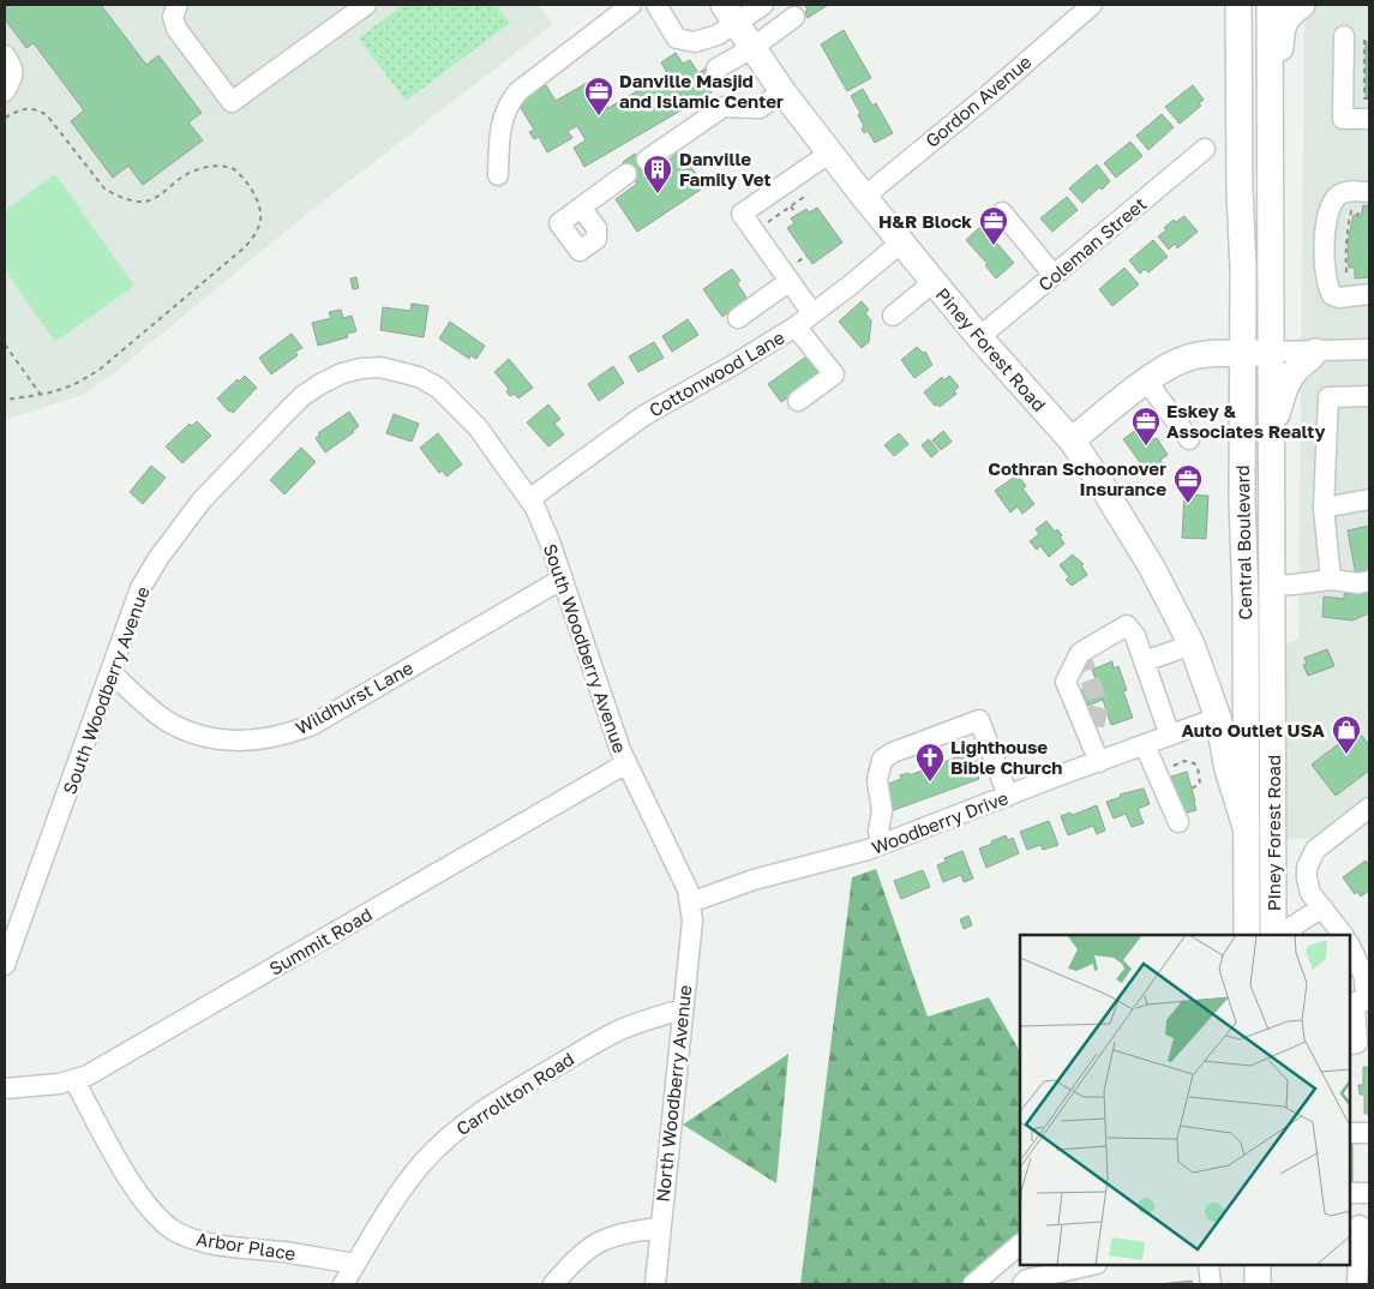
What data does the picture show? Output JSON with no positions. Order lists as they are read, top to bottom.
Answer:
{
  "streets": {
    "main road": ["Piney Forest Road", "Central Boulevard"],
    "street": [
      "Gordon Avenue",
      "Coleman Street",
      "Cottonwood Lane",
      "South Woodberry Avenue",
      "Wildhurst Lane",
      "Woodberry Drive",
      "Summit Road",
      "Carrollton Road",
      "North Woodberry Avenue",
      "Arbor Place"
    ]
  },
  "crossings": [
    ["Gordon Avenue", "Piney Forest Road"],
    ["Coleman Street", "Piney Forest Road"],
    ["Piney Forest Road", "Cottonwood Lane"],
    ["Piney Forest Road", "Central Boulevard"],
    ["Piney Forest Road", "Woodberry Drive"],
    ["Cottonwood Lane", "South Woodberry Avenue"],
    ["South Woodberry Avenue", "Wildhurst Lane"],
    ["South Woodberry Avenue", "Woodberry Drive"],
    ["South Woodberry Avenue", "Summit Road"],
    ["South Woodberry Avenue", "North Woodberry Avenue"],
    ["Woodberry Drive", "North Woodberry Avenue"],
    ["Summit Road", "Arbor Place"],
    ["Carrollton Road", "North Woodberry Avenue"],
    ["Carrollton Road", "Arbor Place"]
  ],
  "places": {
    "office": [
      "Danville Masjid and Islamic Center",
      "H&R Block",
      "Eskey & Associates Realty",
      "Cothran Schoonover Insurance"
    ],
    "building": ["Danville Family Vet"],
    "shop": ["Auto Outlet USA"],
    "church": ["Lighthouse Bible Church"]
  }
}
